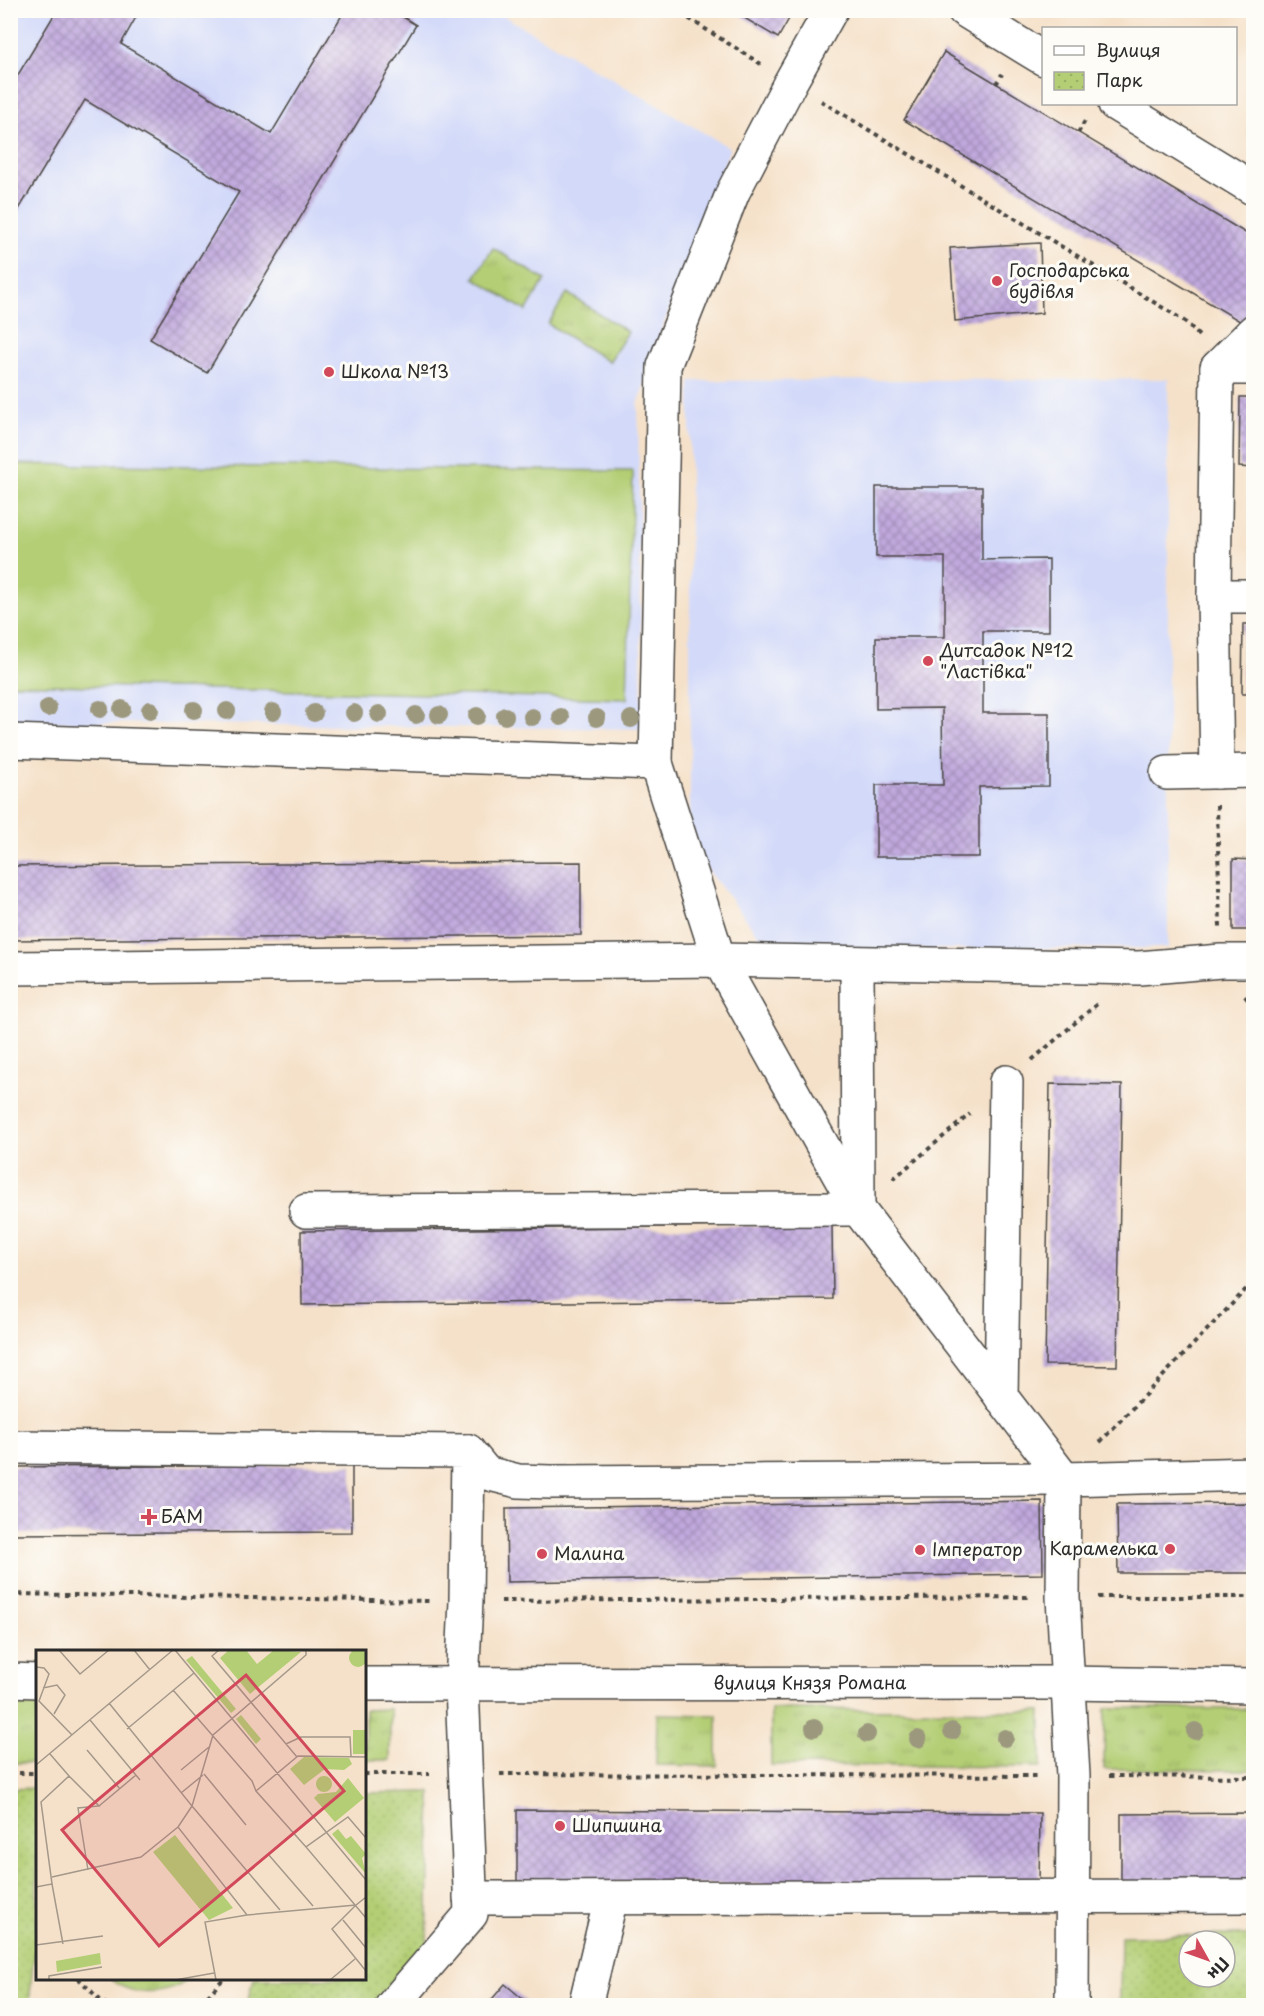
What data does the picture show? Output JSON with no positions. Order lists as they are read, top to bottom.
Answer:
{
  "streets": {
    "street": ["вулиця Князя Романа"]
  },
  "places": {
    "other": [
      "Господарська будівля",
      "Школа №13",
      "Дитсадок №12 \"Ластівка\"",
      "Карамелька",
      "Імператор",
      "Малина",
      "Шипшина"
    ],
    "health": ["БАМ"]
  },
  "legend": ["Вулиця", "Парк"],
  "north": "bottom right"
}
